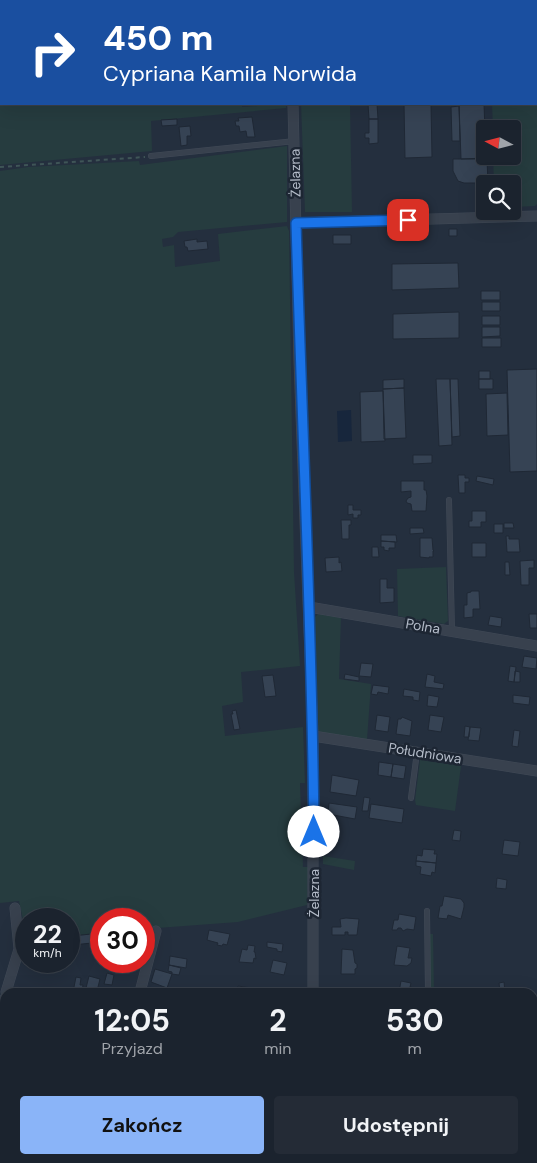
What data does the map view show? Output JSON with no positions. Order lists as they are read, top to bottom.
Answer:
{
  "streets": {
    "street": ["Żelazna", "Polna", "Południowa"]
  },
  "crossings": [
    ["Żelazna", "Polna"],
    ["Żelazna", "Południowa"]
  ],
  "north": "left",
  "page": {
    "turn": ["450 m", "Cypriana Kamila Norwida"],
    "speed": "22 km/h",
    "limit": "30",
    "eta": [
      "12:05",
      "Przyjazd",
      "2",
      "min",
      "530",
      "m"
    ],
    "buttons": ["Zakończ", "Udostępnij"]
  }
}
